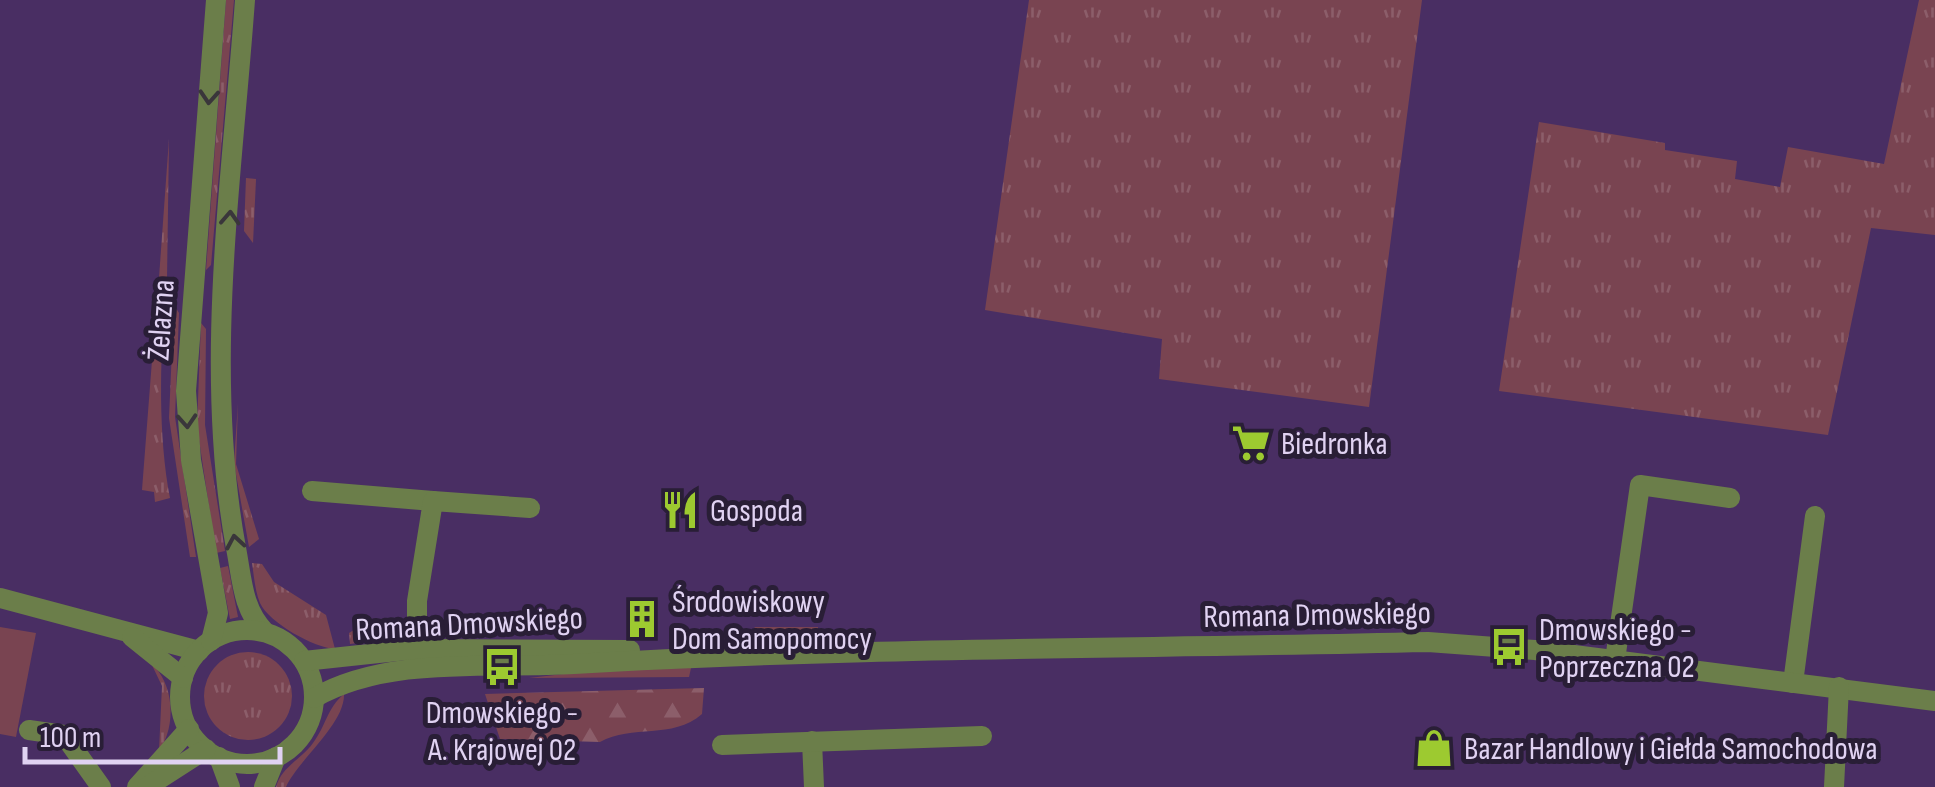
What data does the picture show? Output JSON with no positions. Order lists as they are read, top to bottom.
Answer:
{
  "streets": {
    "street": ["Żelazna", "Romana Dmowskiego"]
  },
  "crossings": [
    ["Żelazna", "Romana Dmowskiego"]
  ],
  "places": {
    "supermarket": ["Biedronka"],
    "restaurant": ["Gospoda"],
    "building": ["Środowiskowy Dom Samopomocy"],
    "bus stop": ["Dmowskiego - Poprzeczna 02", "Dmowskiego - A. Krajowej 02"],
    "shop": ["Bazar Handlowy i Giełda Samochodowa"]
  },
  "scale_bar": "100 m"
}
